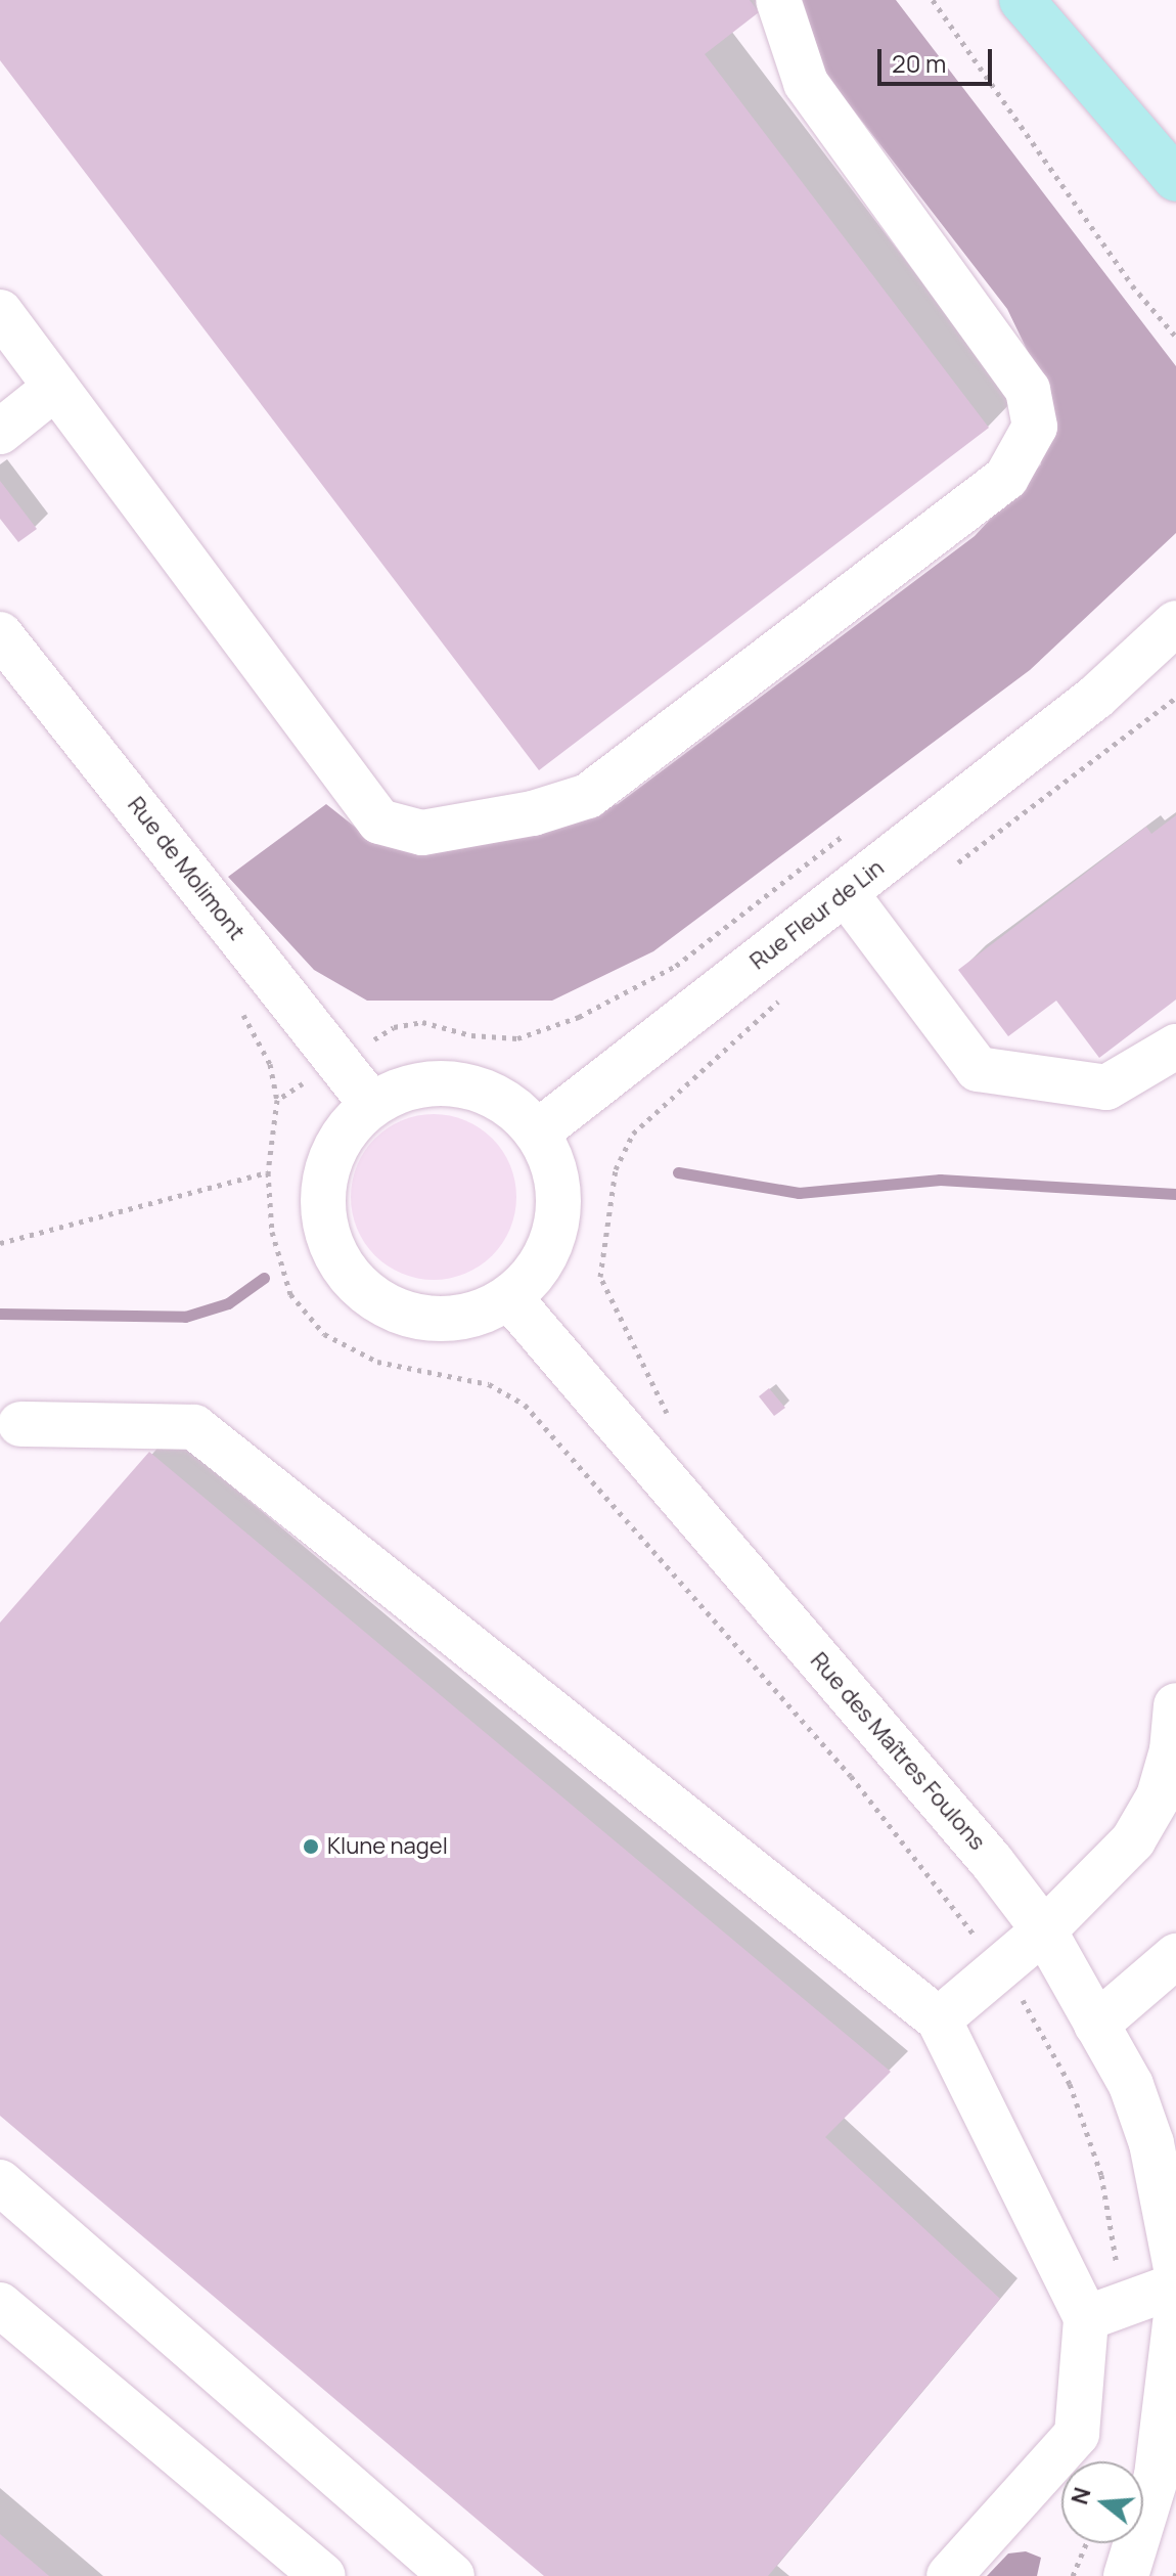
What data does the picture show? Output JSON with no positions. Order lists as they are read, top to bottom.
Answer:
{
  "streets": {
    "street": ["Rue de Molimont", "Rue Fleur de Lin", "Rue des Maîtres Foulons"]
  },
  "crossings": [
    ["Rue de Molimont", "Rue Fleur de Lin"],
    ["Rue de Molimont", "Rue des Maîtres Foulons"],
    ["Rue Fleur de Lin", "Rue des Maîtres Foulons"]
  ],
  "places": ["Klune nagel"],
  "scale_bar": "20 m",
  "north": "left"
}
